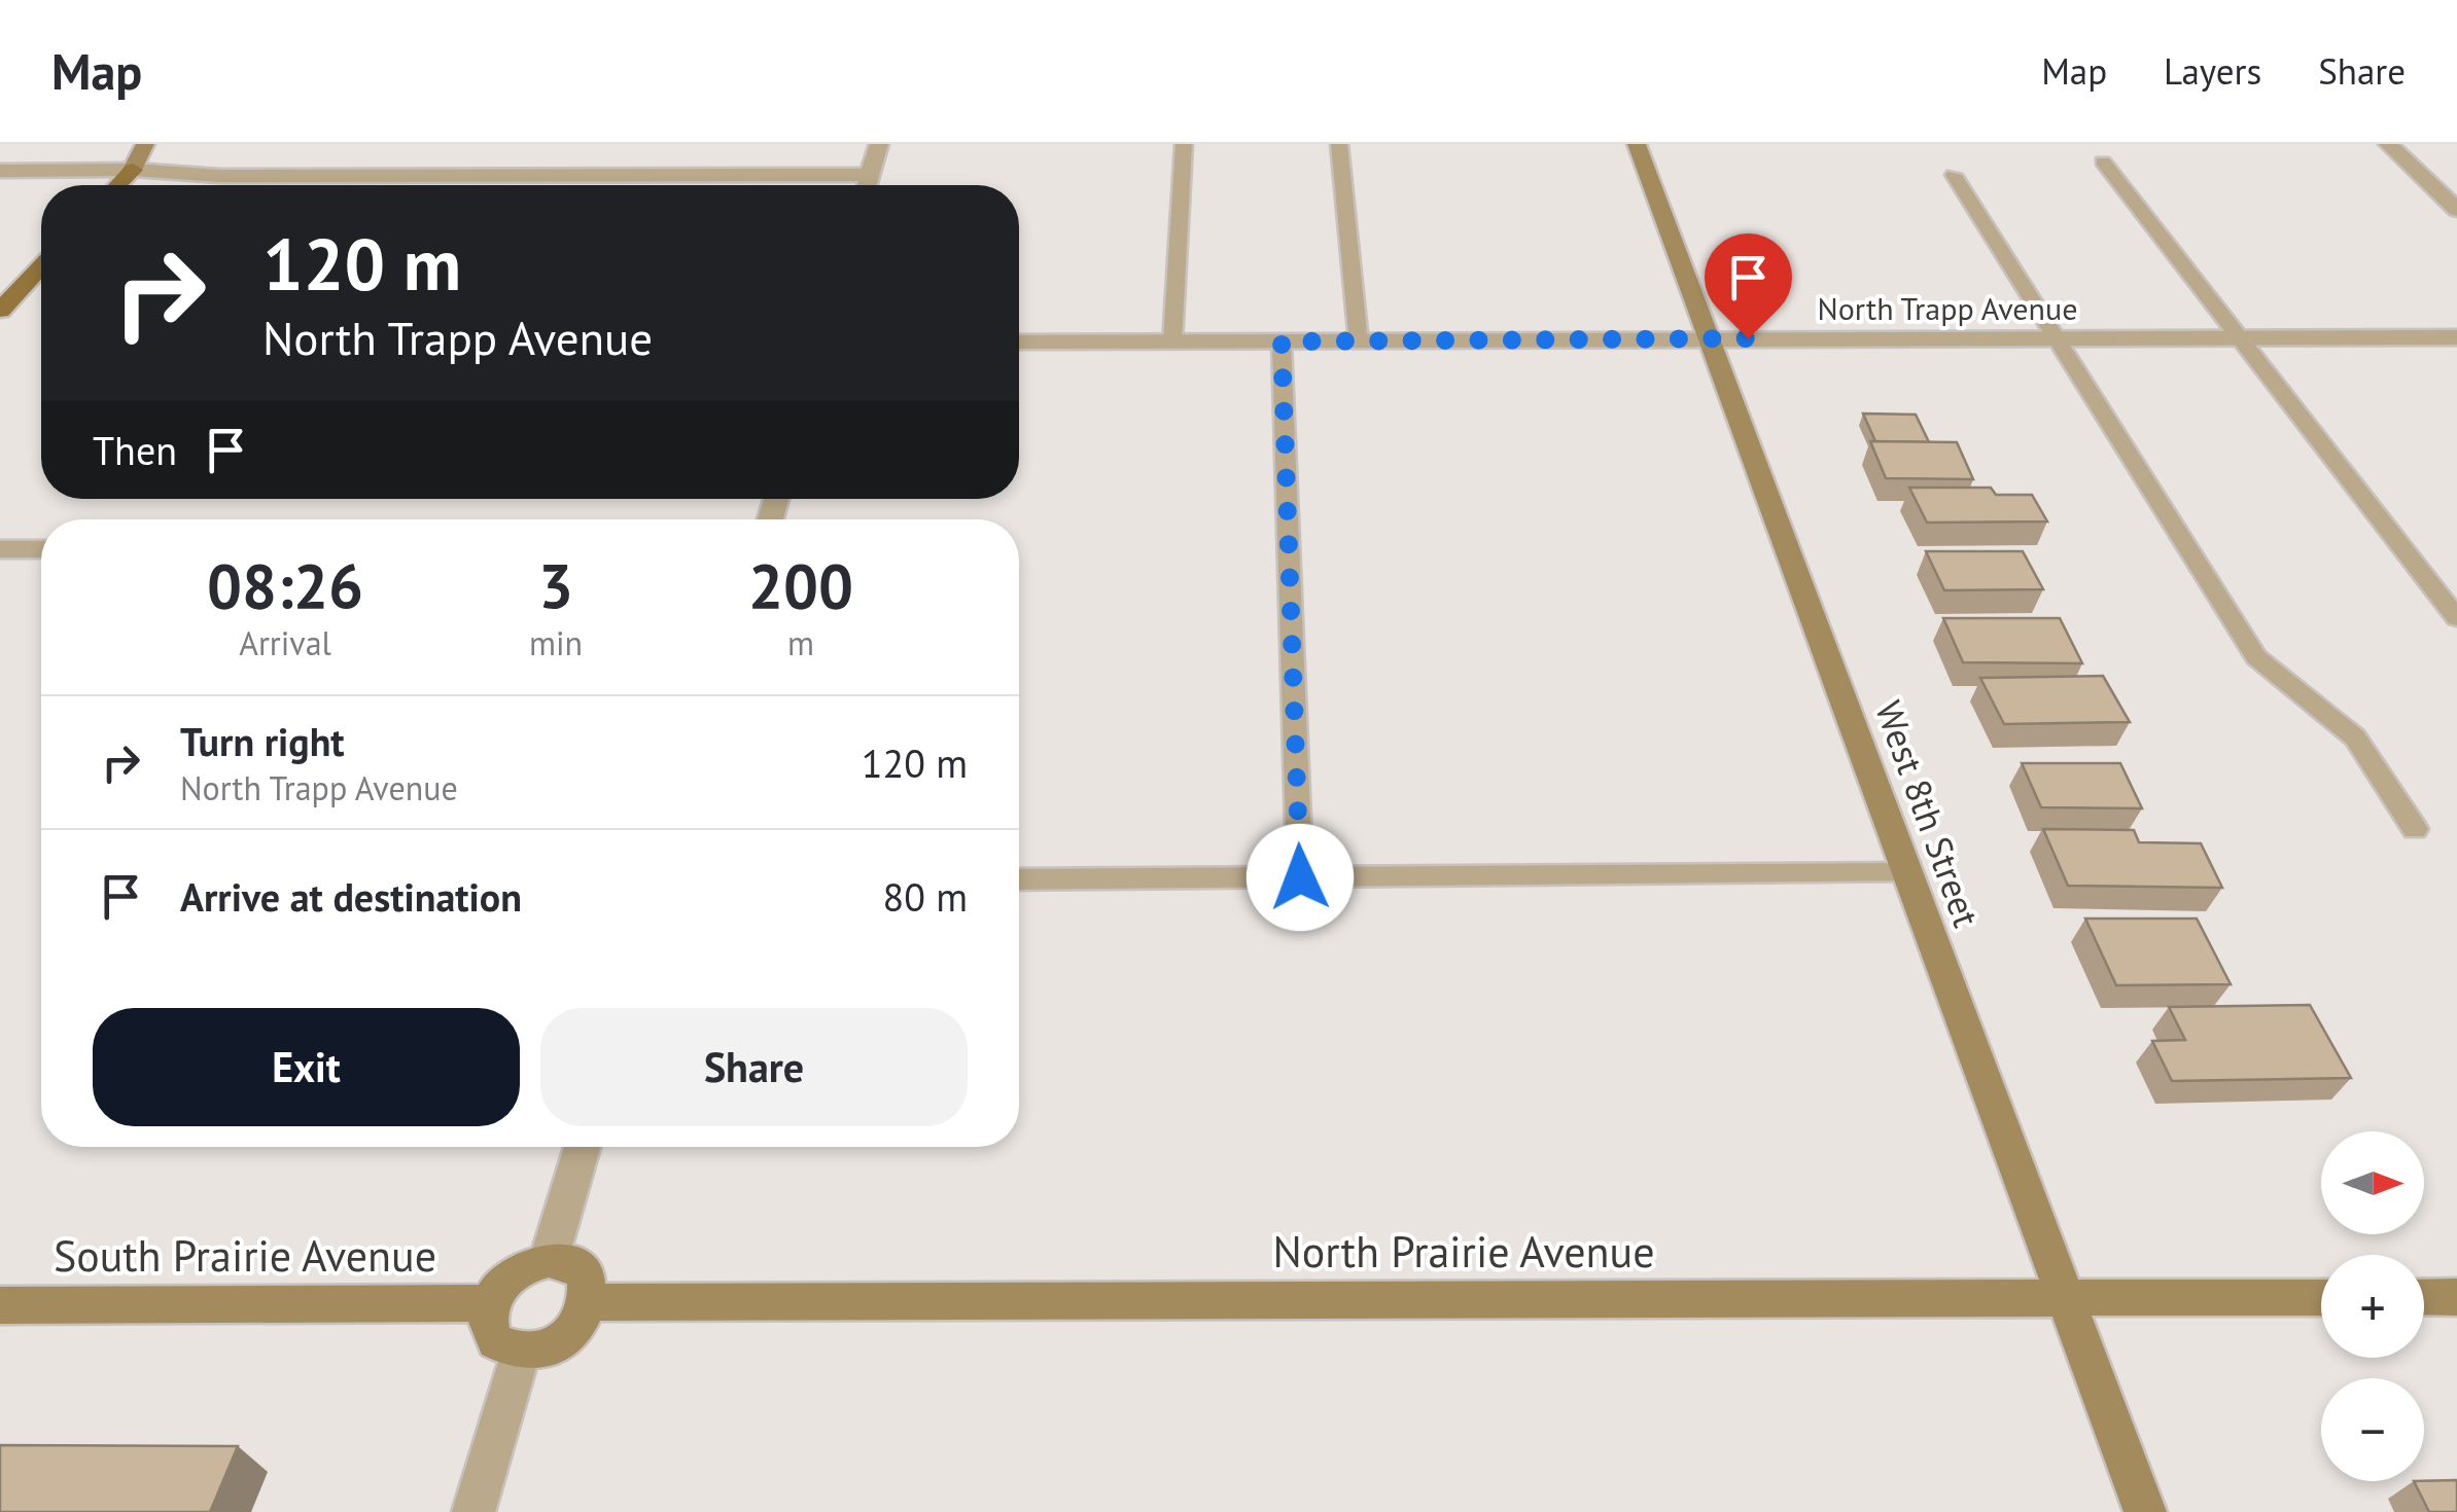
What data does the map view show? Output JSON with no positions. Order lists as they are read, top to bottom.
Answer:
{
  "streets": {
    "street": [
      "North Trapp Avenue",
      "West 8th Street",
      "North Prairie Avenue",
      "South Prairie Avenue"
    ]
  },
  "crossings": [
    ["North Trapp Avenue", "West 8th Street"],
    ["West 8th Street", "North Prairie Avenue"],
    ["North Prairie Avenue", "South Prairie Avenue"]
  ],
  "north": "right",
  "page": {
    "header": "Map",
    "nav": ["Map", "Layers", "Share"],
    "turn": ["120 m", "North Trapp Avenue"],
    "then": "Then",
    "eta": [
      "08:26",
      "Arrival",
      "3",
      "min",
      "200",
      "m"
    ],
    "list": [
      {
        "name": "Turn right",
        "note": "North Trapp Avenue",
        "value": "120 m"
      },
      {
        "name": "Arrive at destination",
        "value": "80 m"
      }
    ],
    "buttons": ["Exit", "Share"],
    "map_buttons": ["+", "−"]
  }
}
